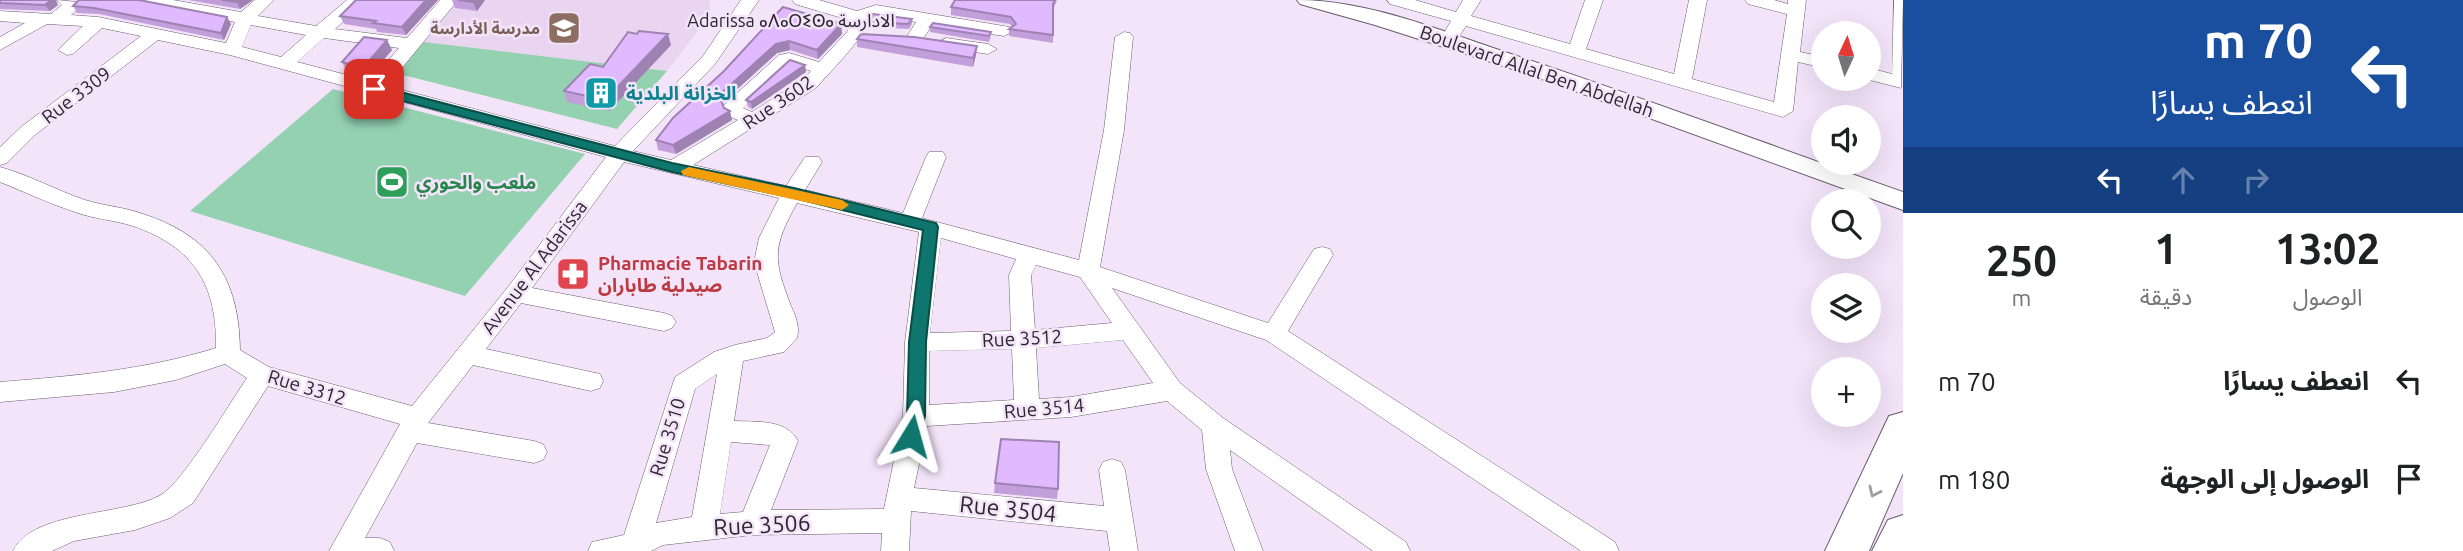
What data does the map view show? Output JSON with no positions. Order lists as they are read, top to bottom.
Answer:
{
  "streets": {
    "street": [
      "Boulevard Allal Ben Abdellah",
      "Rue 3309",
      "Rue 3602",
      "Avenue Al Adarissa",
      "Rue 3512",
      "Rue 3312",
      "Rue 3514",
      "Rue 3510",
      "Rue 3504",
      "Rue 3506"
    ]
  },
  "crossings": [
    ["Avenue Al Adarissa", "Rue 3312"],
    ["Rue 3510", "Rue 3506"],
    ["Rue 3504", "Rue 3506"]
  ],
  "districts": ["Adarissa ⴰⴷⴰⵔⵉⵙⴰ الادارسة"],
  "places": {
    "school or university": ["مدرسة الأدارسة"],
    "building": ["الخزانة البلدية"],
    "sports": ["ملعب والحوري"],
    "pharmacy": ["Pharmacie Tabarin صيدلية طاباران"]
  },
  "north": "top",
  "page": {
    "turn": ["70 m", "انعطف يسارًا"],
    "map_buttons": "+",
    "eta": [
      "13:02",
      "الوصول",
      "1",
      "دقيقة",
      "250",
      "m"
    ],
    "list": [
      {
        "name": "انعطف يسارًا",
        "value": "70 m"
      },
      {
        "name": "الوصول إلى الوجهة",
        "value": "180 m"
      }
    ]
  }
}
